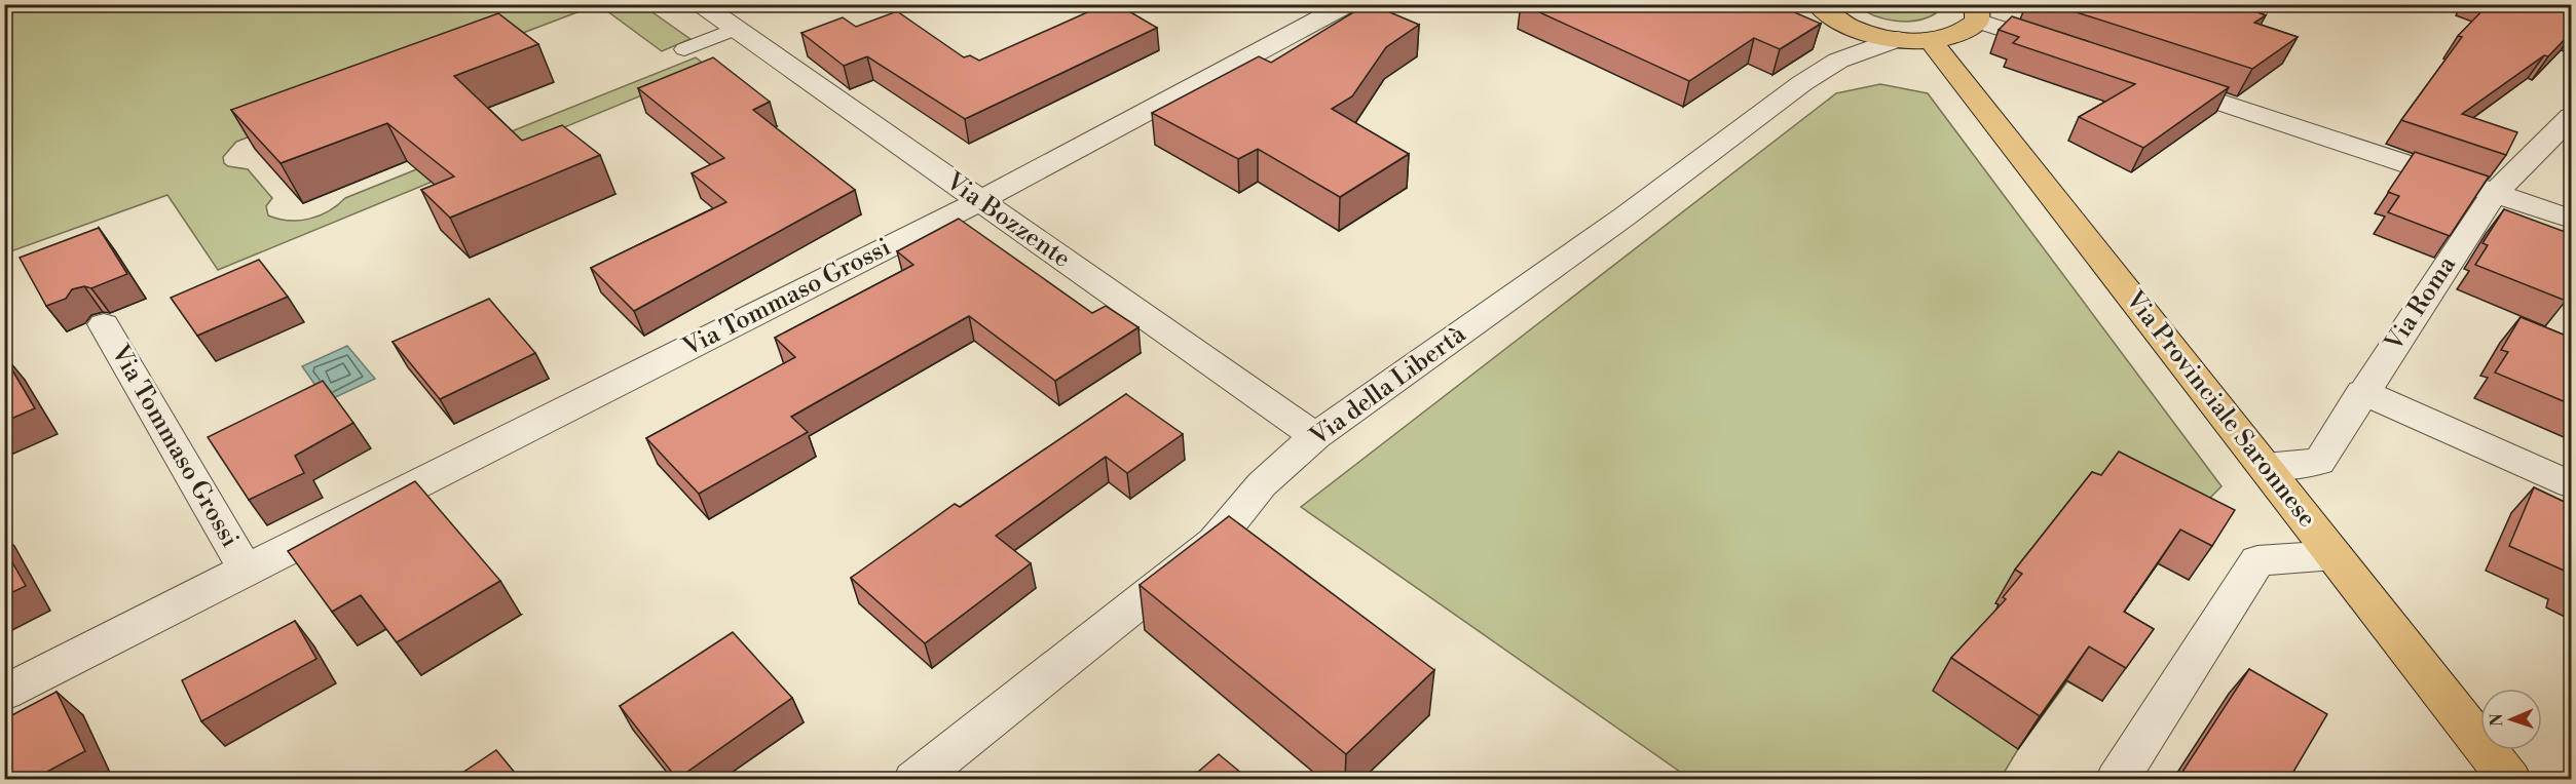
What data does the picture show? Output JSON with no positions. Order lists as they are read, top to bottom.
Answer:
{
  "streets": {
    "main road": ["Via Provinciale Saronnese"],
    "street": [
      "Via Bozzente",
      "Via Tommaso Grossi",
      "Via Roma",
      "Via della Libertà"
    ]
  },
  "crossings": [
    ["Via Bozzente", "Via Tommaso Grossi"],
    ["Via Bozzente", "Via della Libertà"],
    ["Via Roma", "Via Provinciale Saronnese"],
    ["Via della Libertà", "Via Provinciale Saronnese"]
  ],
  "north": "left"
}
